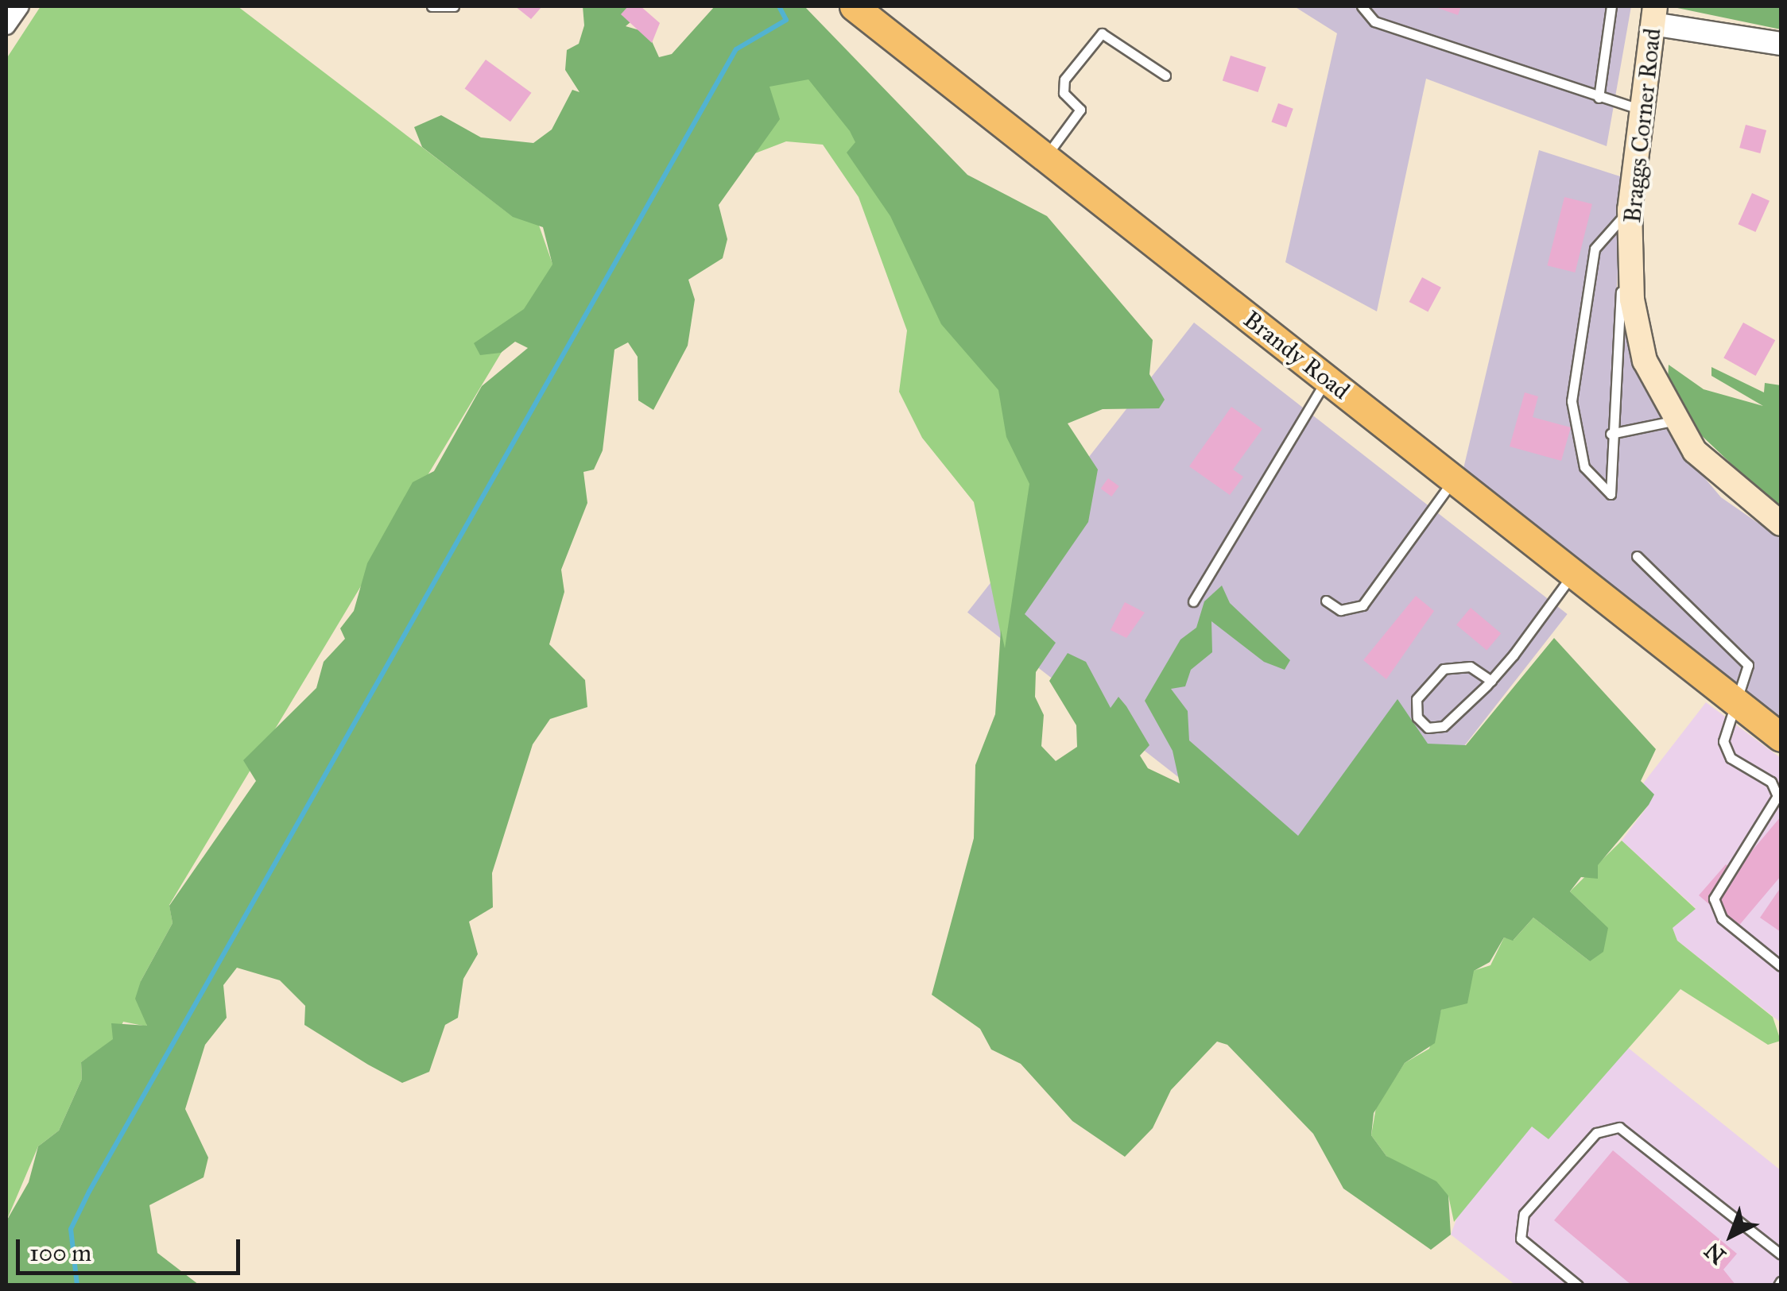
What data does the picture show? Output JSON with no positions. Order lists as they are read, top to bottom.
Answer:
{
  "streets": {
    "main road": ["Braggs Corner Road", "Brandy Road"]
  },
  "scale_bar": "100 m",
  "north": "bottom left"
}
